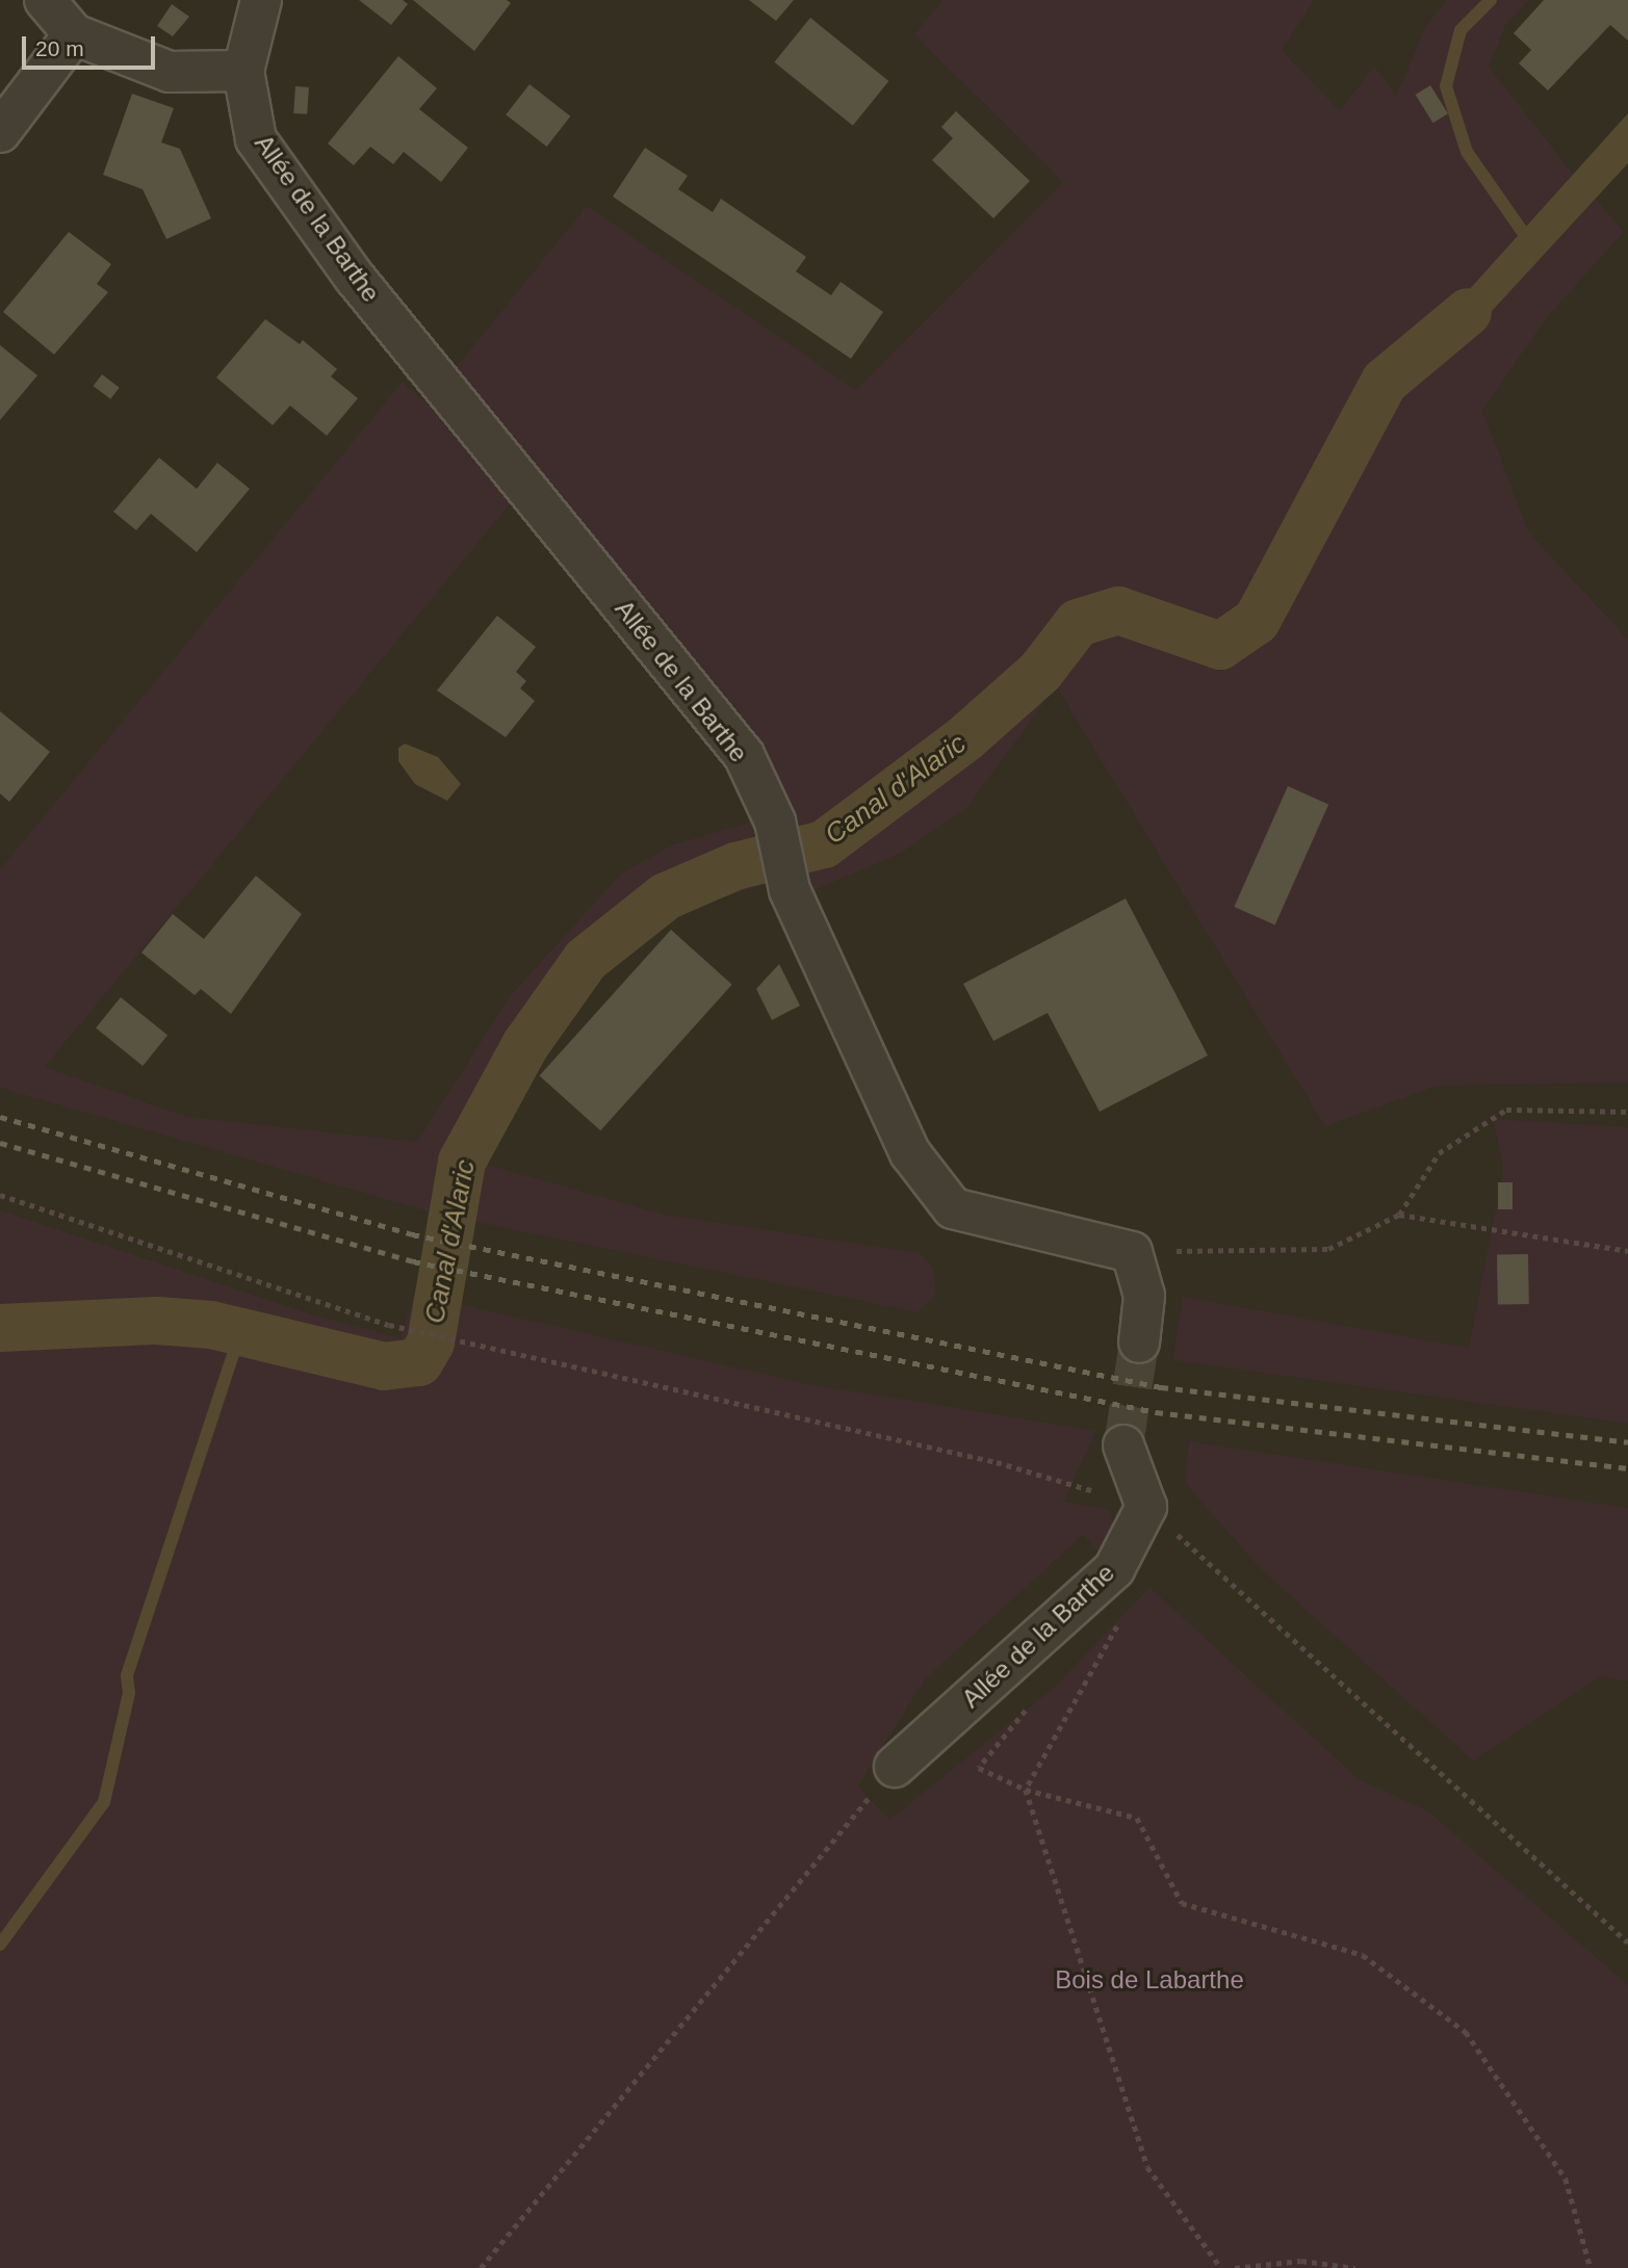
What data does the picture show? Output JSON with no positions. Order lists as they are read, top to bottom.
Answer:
{
  "streets": {
    "street": ["Allée de la Barthe"]
  },
  "water": ["Canal d'Alaric"],
  "parks": ["Bois de Labarthe"],
  "scale_bar": "20 m"
}
